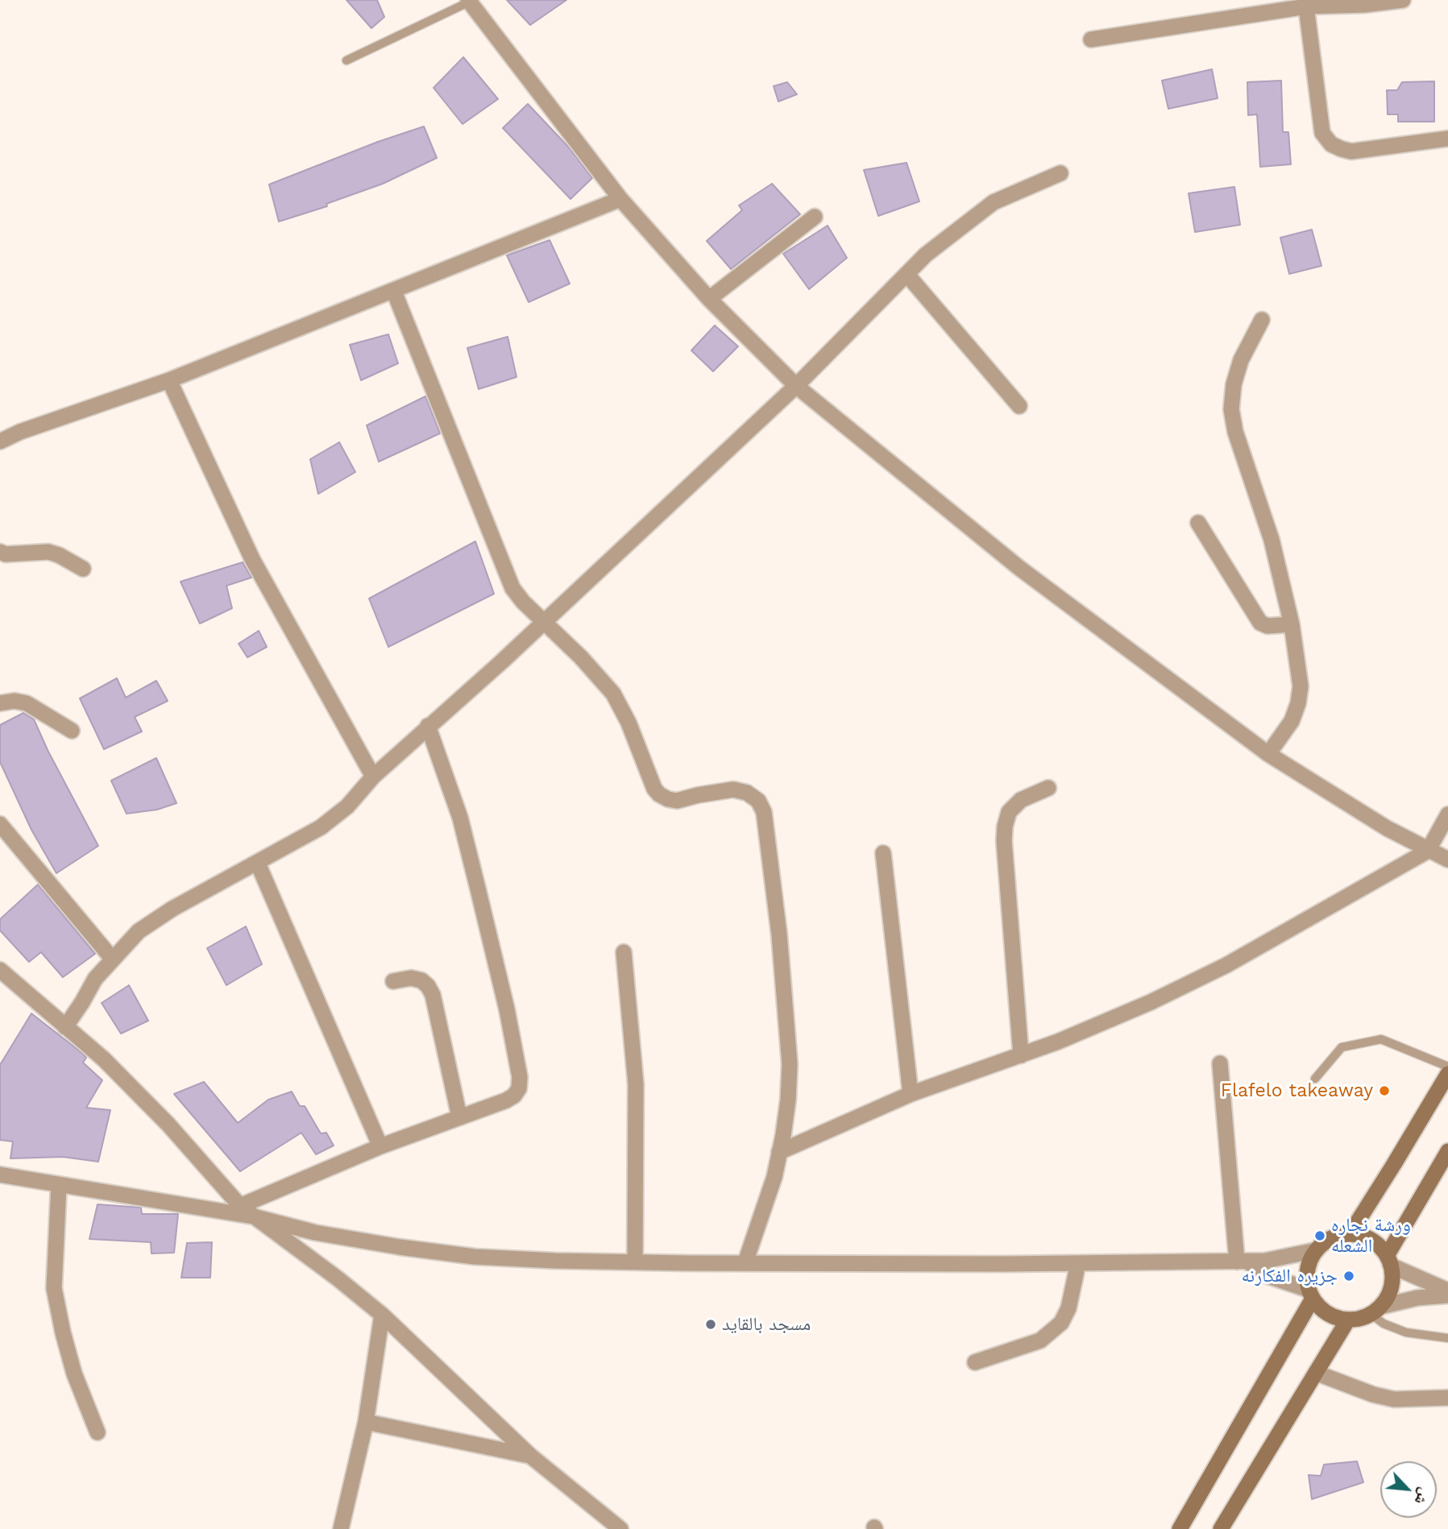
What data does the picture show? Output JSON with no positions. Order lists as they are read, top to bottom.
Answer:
{
  "places": [
    "Flafelo takeaway",
    "ورشة نجاره الشعله",
    "جزيره الفكارنه",
    "مسجد بالقايد"
  ],
  "north": "bottom right"
}
